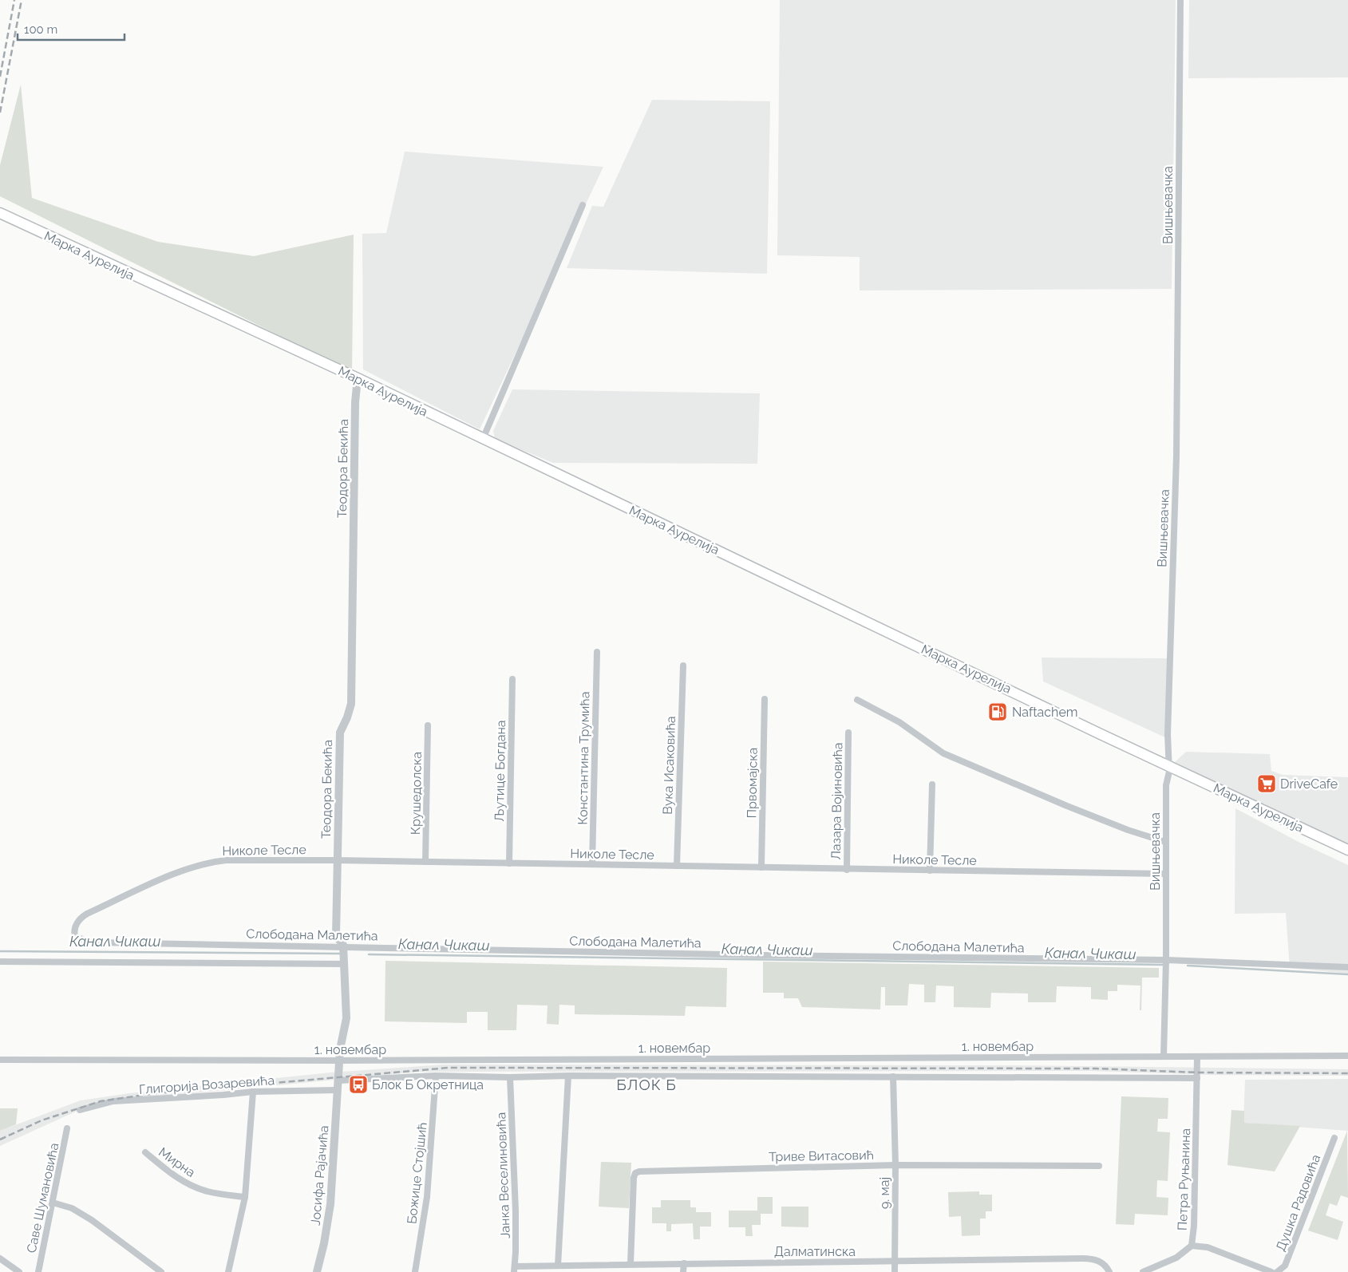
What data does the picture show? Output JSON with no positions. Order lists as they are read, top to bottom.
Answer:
{
  "streets": {
    "main road": ["Марка Аурелија"],
    "street": [
      "Вишњевачка",
      "Теодора Бекића",
      "Константина Трумића",
      "Вука Исаковића",
      "Љутице Богдана",
      "Првомајска",
      "Крушедолска",
      "Лазара Војиновића",
      "Николе Тесле",
      "Слободана Малетића",
      "1. новембар",
      "Глигорија Возаревића",
      "Триве Витасовић",
      "Мирна",
      "Божице Стојшић",
      "Јосифа Рајачића",
      "Јанка Веселиновића",
      "Петра Руњанина",
      "9. мај",
      "Саве Шумановића",
      "Душка Радовића",
      "Далматинска"
    ]
  },
  "crossings": [
    ["Вишњевачка", "Марка Аурелија"],
    ["Вишњевачка", "Николе Тесле"],
    ["Вишњевачка", "Слободана Малетића"],
    ["Вишњевачка", "1. новембар"],
    ["Марка Аурелија", "Теодора Бекића"],
    ["Теодора Бекића", "Николе Тесле"],
    ["Теодора Бекића", "Слободана Малетића"],
    ["Теодора Бекића", "1. новембар"],
    ["Теодора Бекића", "Јосифа Рајачића"],
    ["Константина Трумића", "Николе Тесле"],
    ["Вука Исаковића", "Николе Тесле"],
    ["Љутице Богдана", "Николе Тесле"],
    ["Првомајска", "Николе Тесле"],
    ["Крушедолска", "Николе Тесле"],
    ["Лазара Војиновића", "Николе Тесле"],
    ["Николе Тесле", "Слободана Малетића"],
    ["1. новембар", "Петра Руњанина"],
    ["Глигорија Возаревића", "Јосифа Рајачића"],
    ["Триве Витасовић", "9. мај"],
    ["Триве Витасовић", "Далматинска"],
    ["Јанка Веселиновића", "Далматинска"],
    ["9. мај", "Далматинска"]
  ],
  "districts": ["БЛОК Б"],
  "water": ["Канал Чикаш"],
  "places": {
    "fuel station": ["Naftachem"],
    "supermarket": ["DriveCafe"],
    "bus stop": ["Блок Б Окретница"]
  },
  "scale_bar": "100 m"
}
